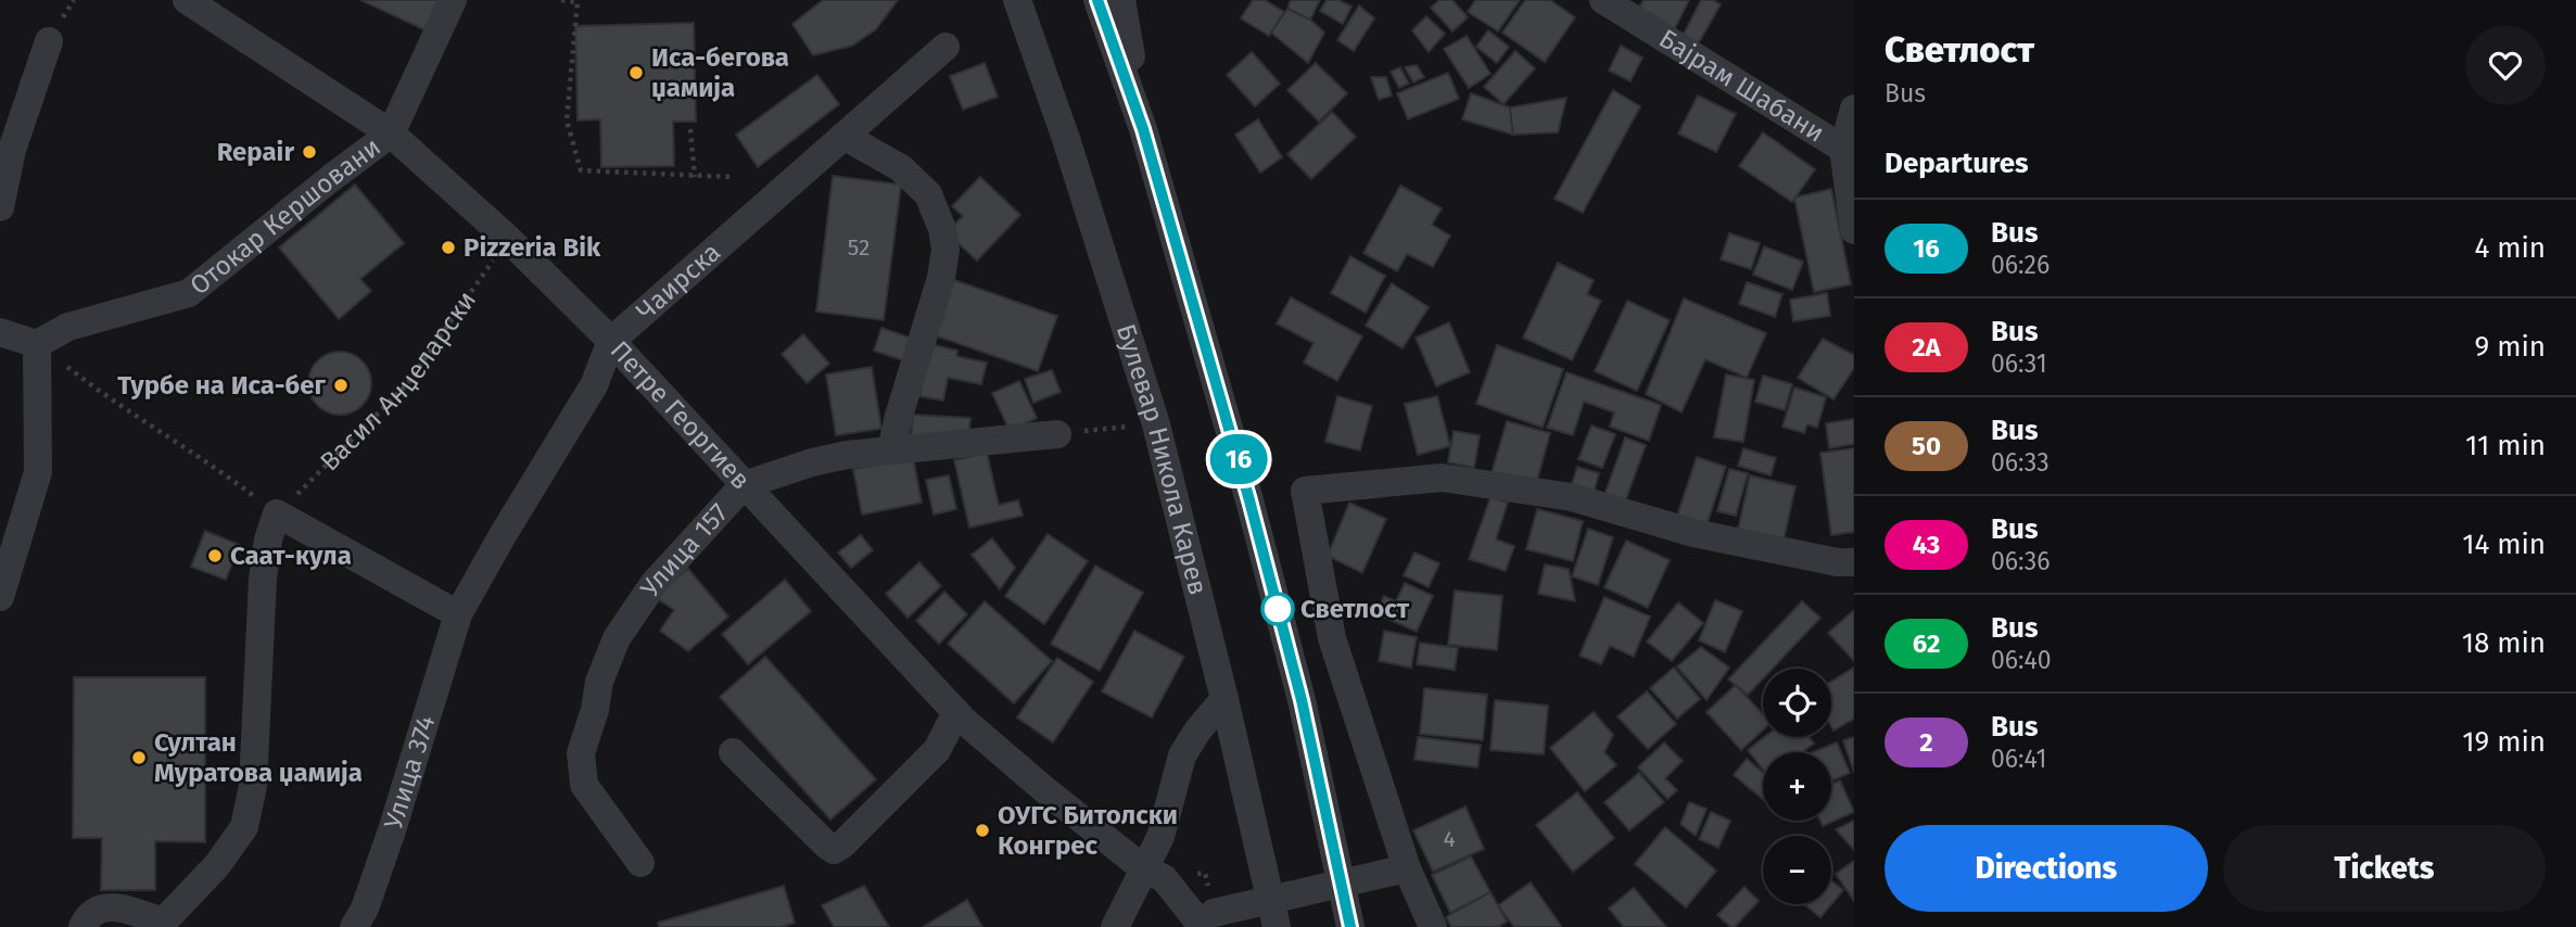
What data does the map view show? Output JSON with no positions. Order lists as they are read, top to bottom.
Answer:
{
  "streets": {
    "street": [
      "Бајрам Шабани",
      "Отокар Кершовани",
      "Чаирска",
      "Петре Георгиев",
      "Булевар Никола Карев",
      "Улица 157",
      "Улица 374"
    ],
    "path": ["Васил Анџеларски"]
  },
  "crossings": [
    ["Отокар Кершовани", "Петре Георгиев"],
    ["Чаирска", "Петре Георгиев"],
    ["Чаирска", "Улица 374"],
    ["Васил Анџеларски", "Петре Георгиев"],
    ["Петре Георгиев", "Улица 157"]
  ],
  "places": [
    "Иса-бегова џамија",
    "Repair",
    "Pizzeria Bik",
    "Турбе на Иса-бег",
    "Саат-кула",
    "Светлост",
    "Султан Муратова џамија",
    "ОУГС Битолски Конгрес"
  ],
  "lines": ["bus line 16"],
  "house_numbers": ["52", "4"],
  "page": {
    "on_map": "16",
    "heading": [
      ["Светлост", "Bus"],
      "Departures"
    ],
    "list": [
      {
        "mark": "16",
        "name": "Bus",
        "note": "06:26",
        "value": "4 min"
      },
      {
        "mark": "2A",
        "name": "Bus",
        "note": "06:31",
        "value": "9 min"
      },
      {
        "mark": "50",
        "name": "Bus",
        "note": "06:33",
        "value": "11 min"
      },
      {
        "mark": "43",
        "name": "Bus",
        "note": "06:36",
        "value": "14 min"
      },
      {
        "mark": "62",
        "name": "Bus",
        "note": "06:40",
        "value": "18 min"
      },
      {
        "mark": "2",
        "name": "Bus",
        "note": "06:41",
        "value": "19 min"
      }
    ],
    "map_buttons": ["+", "−"],
    "buttons": ["Directions", "Tickets"]
  }
}
